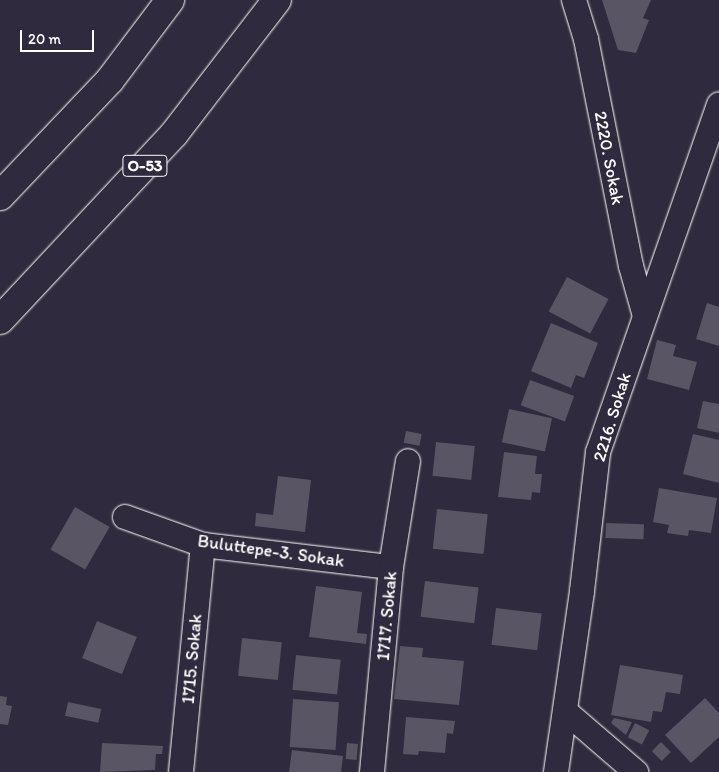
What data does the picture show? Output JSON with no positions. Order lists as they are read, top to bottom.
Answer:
{
  "streets": {
    "highway": ["O-53"],
    "street": [
      "2220. Sokak",
      "2216. Sokak",
      "Buluttepe-3. Sokak",
      "1717. Sokak",
      "1715. Sokak"
    ]
  },
  "crossings": [
    ["2220. Sokak", "2216. Sokak"],
    ["Buluttepe-3. Sokak", "1717. Sokak"],
    ["Buluttepe-3. Sokak", "1715. Sokak"]
  ],
  "scale_bar": "20 m"
}
